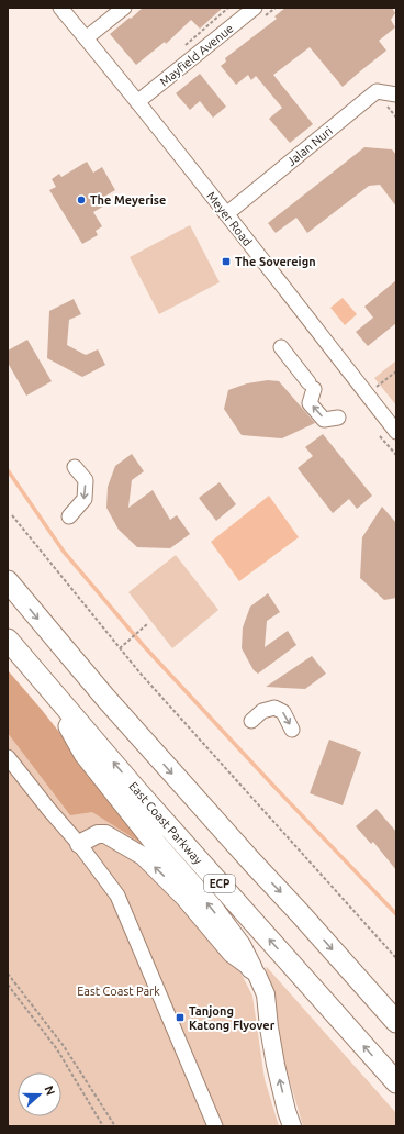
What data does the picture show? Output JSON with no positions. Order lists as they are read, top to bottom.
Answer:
{
  "streets": {
    "highway": ["East Coast Parkway", "ECP"],
    "street": ["Mayfield Avenue", "Jalan Nuri", "Meyer Road"]
  },
  "crossings": [
    ["Mayfield Avenue", "Meyer Road"],
    ["Jalan Nuri", "Meyer Road"]
  ],
  "parks": ["East Coast Park"],
  "places": {
    "other": ["The Meyerise"],
    "transit": ["The Sovereign", "Tanjong Katong Flyover"]
  },
  "north": "right"
}
